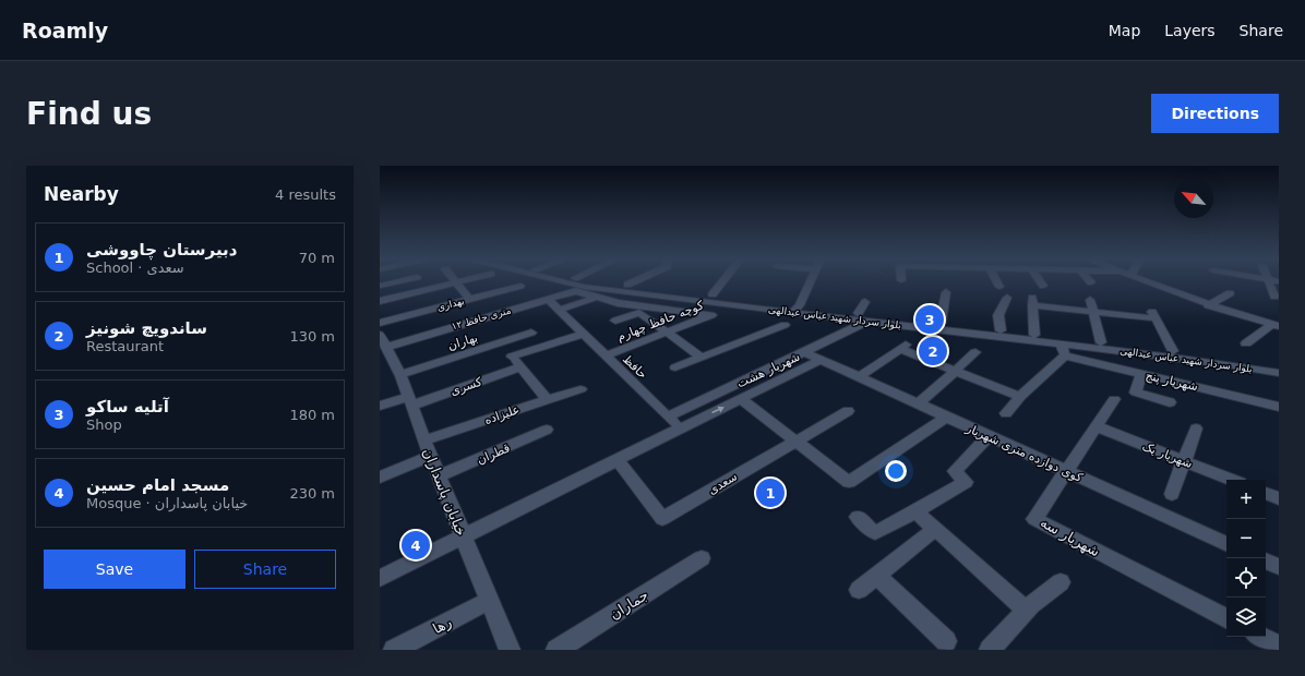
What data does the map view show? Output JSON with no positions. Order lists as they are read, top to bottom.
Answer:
{
  "streets": {
    "street": [
      "بهداری",
      "بلوار سردار شهید عباس عبدالهی",
      "۱۲ متری حافظ",
      "کوچه حافظ چهارم",
      "بهاران",
      "حافظ",
      "شهریار هشت",
      "شهریار پنج",
      "کسری",
      "علیزاده",
      "کوی دوازده متری شهریار",
      "قطران",
      "شهریار یک",
      "سعدی",
      "خیابان پاسداران",
      "شهریار سه",
      "جماران",
      "رها"
    ]
  },
  "crossings": [
    ["بلوار سردار شهید عباس عبدالهی", "کوچه حافظ چهارم"],
    ["بلوار سردار شهید عباس عبدالهی", "شهریار هشت"],
    ["بلوار سردار شهید عباس عبدالهی", "شهریار پنج"],
    ["۱۲ متری حافظ", "حافظ"],
    ["۱۲ متری حافظ", "خیابان پاسداران"],
    ["کوچه حافظ چهارم", "حافظ"],
    ["بهاران", "خیابان پاسداران"],
    ["حافظ", "شهریار هشت"],
    ["شهریار هشت", "کوی دوازده متری شهریار"],
    ["کسری", "خیابان پاسداران"],
    ["علیزاده", "خیابان پاسداران"],
    ["کوی دوازده متری شهریار", "شهریار سه"],
    ["قطران", "خیابان پاسداران"],
    ["شهریار یک", "شهریار سه"],
    ["خیابان پاسداران", "رها"]
  ],
  "north": "top left",
  "page": {
    "header": "Roamly",
    "nav": ["Map", "Layers", "Share"],
    "buttons": [
      "Directions",
      ["Save", "Share"]
    ],
    "title": "Find us",
    "heading": ["Nearby", "4 results"],
    "list": [
      {
        "mark": "1",
        "name": "دبیرستان چاووشی",
        "note": "School · سعدی",
        "value": "70 m"
      },
      {
        "mark": "2",
        "name": "ساندویچ شونیز",
        "note": "Restaurant",
        "value": "130 m"
      },
      {
        "mark": "3",
        "name": "آتلیه ساکو",
        "note": "Shop",
        "value": "180 m"
      },
      {
        "mark": "4",
        "name": "مسجد امام حسین",
        "note": "Mosque · خیابان پاسداران",
        "value": "230 m"
      }
    ],
    "pins": [
      "3",
      "2",
      "1",
      "4"
    ],
    "map_buttons": ["+", "−"]
  }
}
